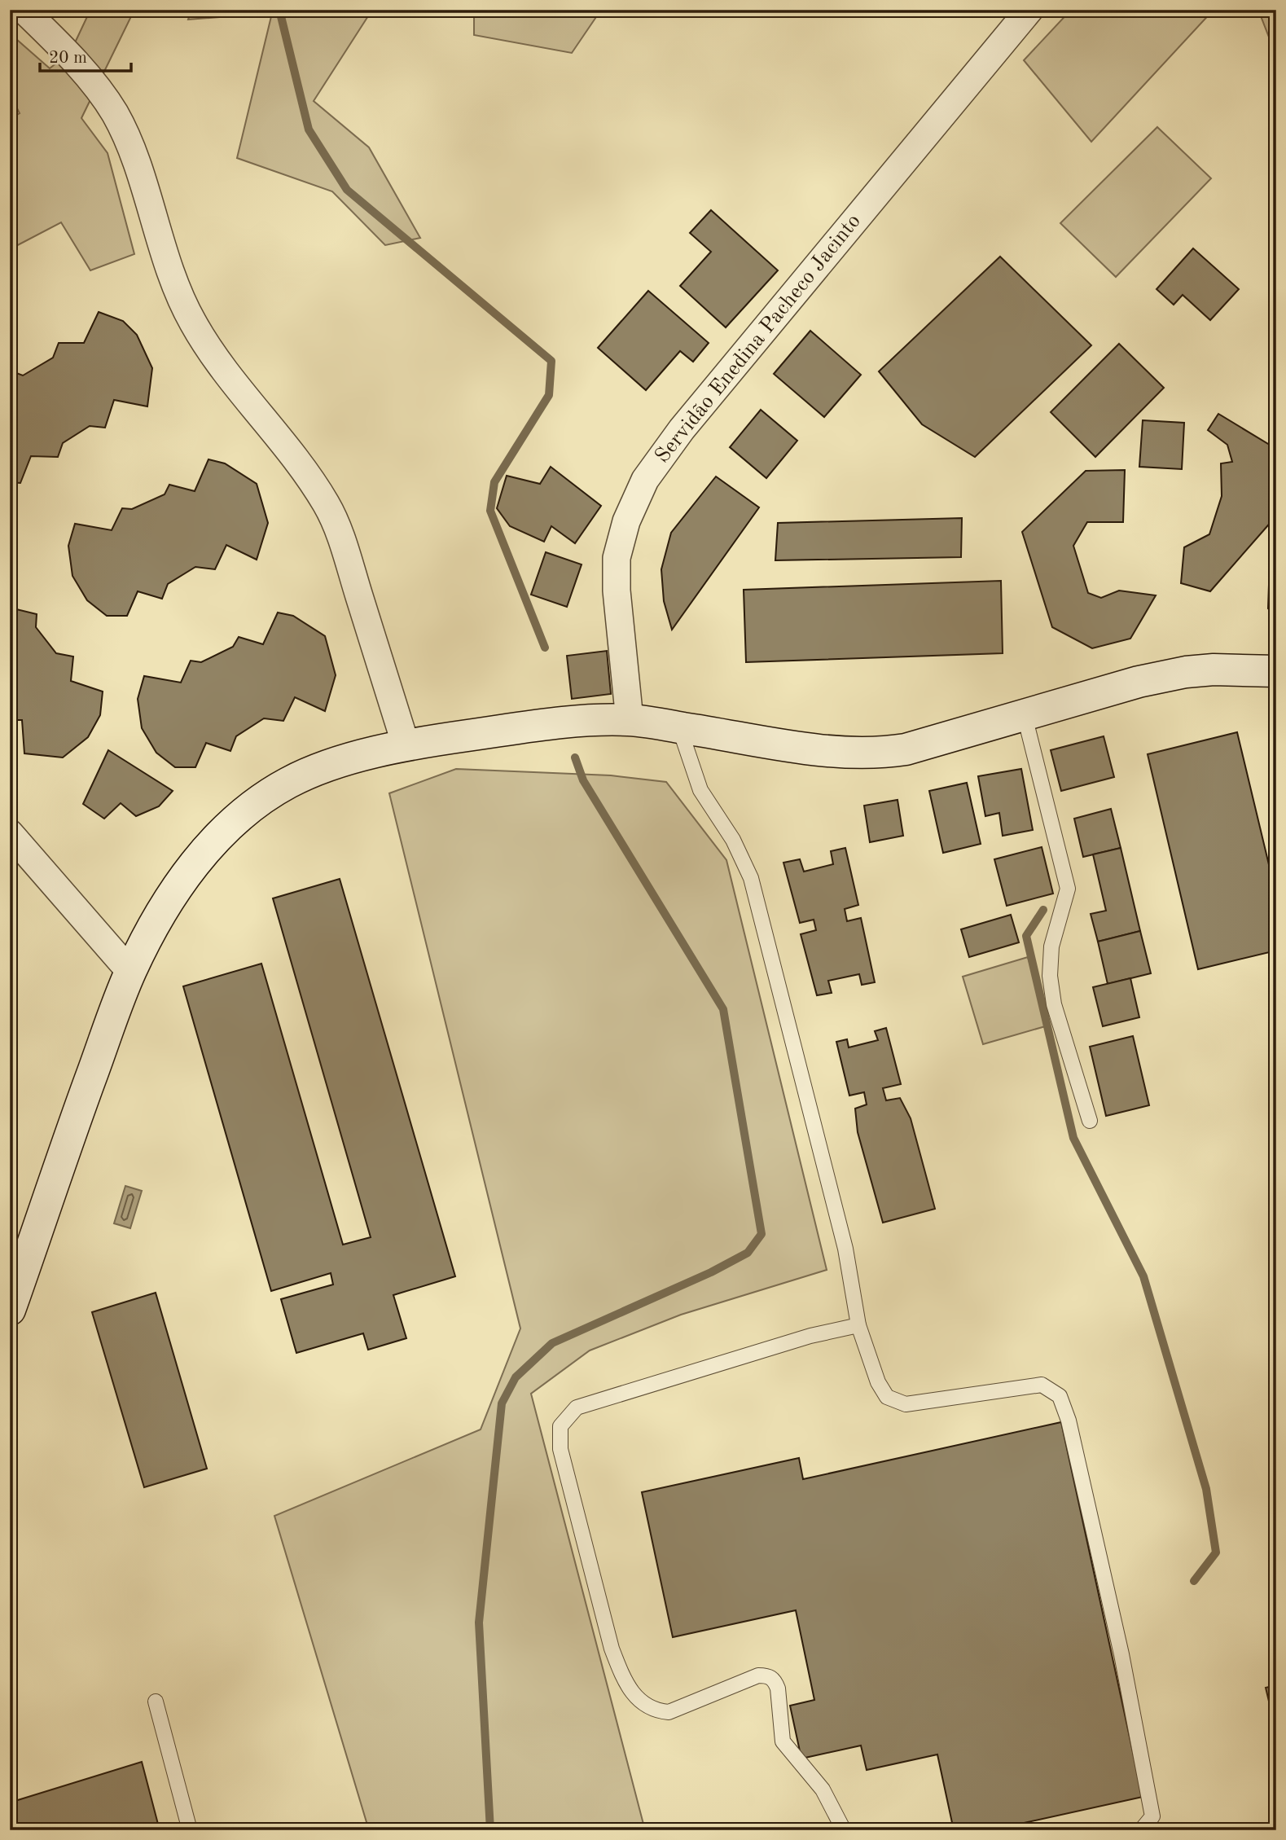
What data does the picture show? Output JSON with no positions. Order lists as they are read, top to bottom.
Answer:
{
  "streets": {
    "street": ["Servidão Enedina Pacheco Jacinto"]
  },
  "scale_bar": "20 m"
}
